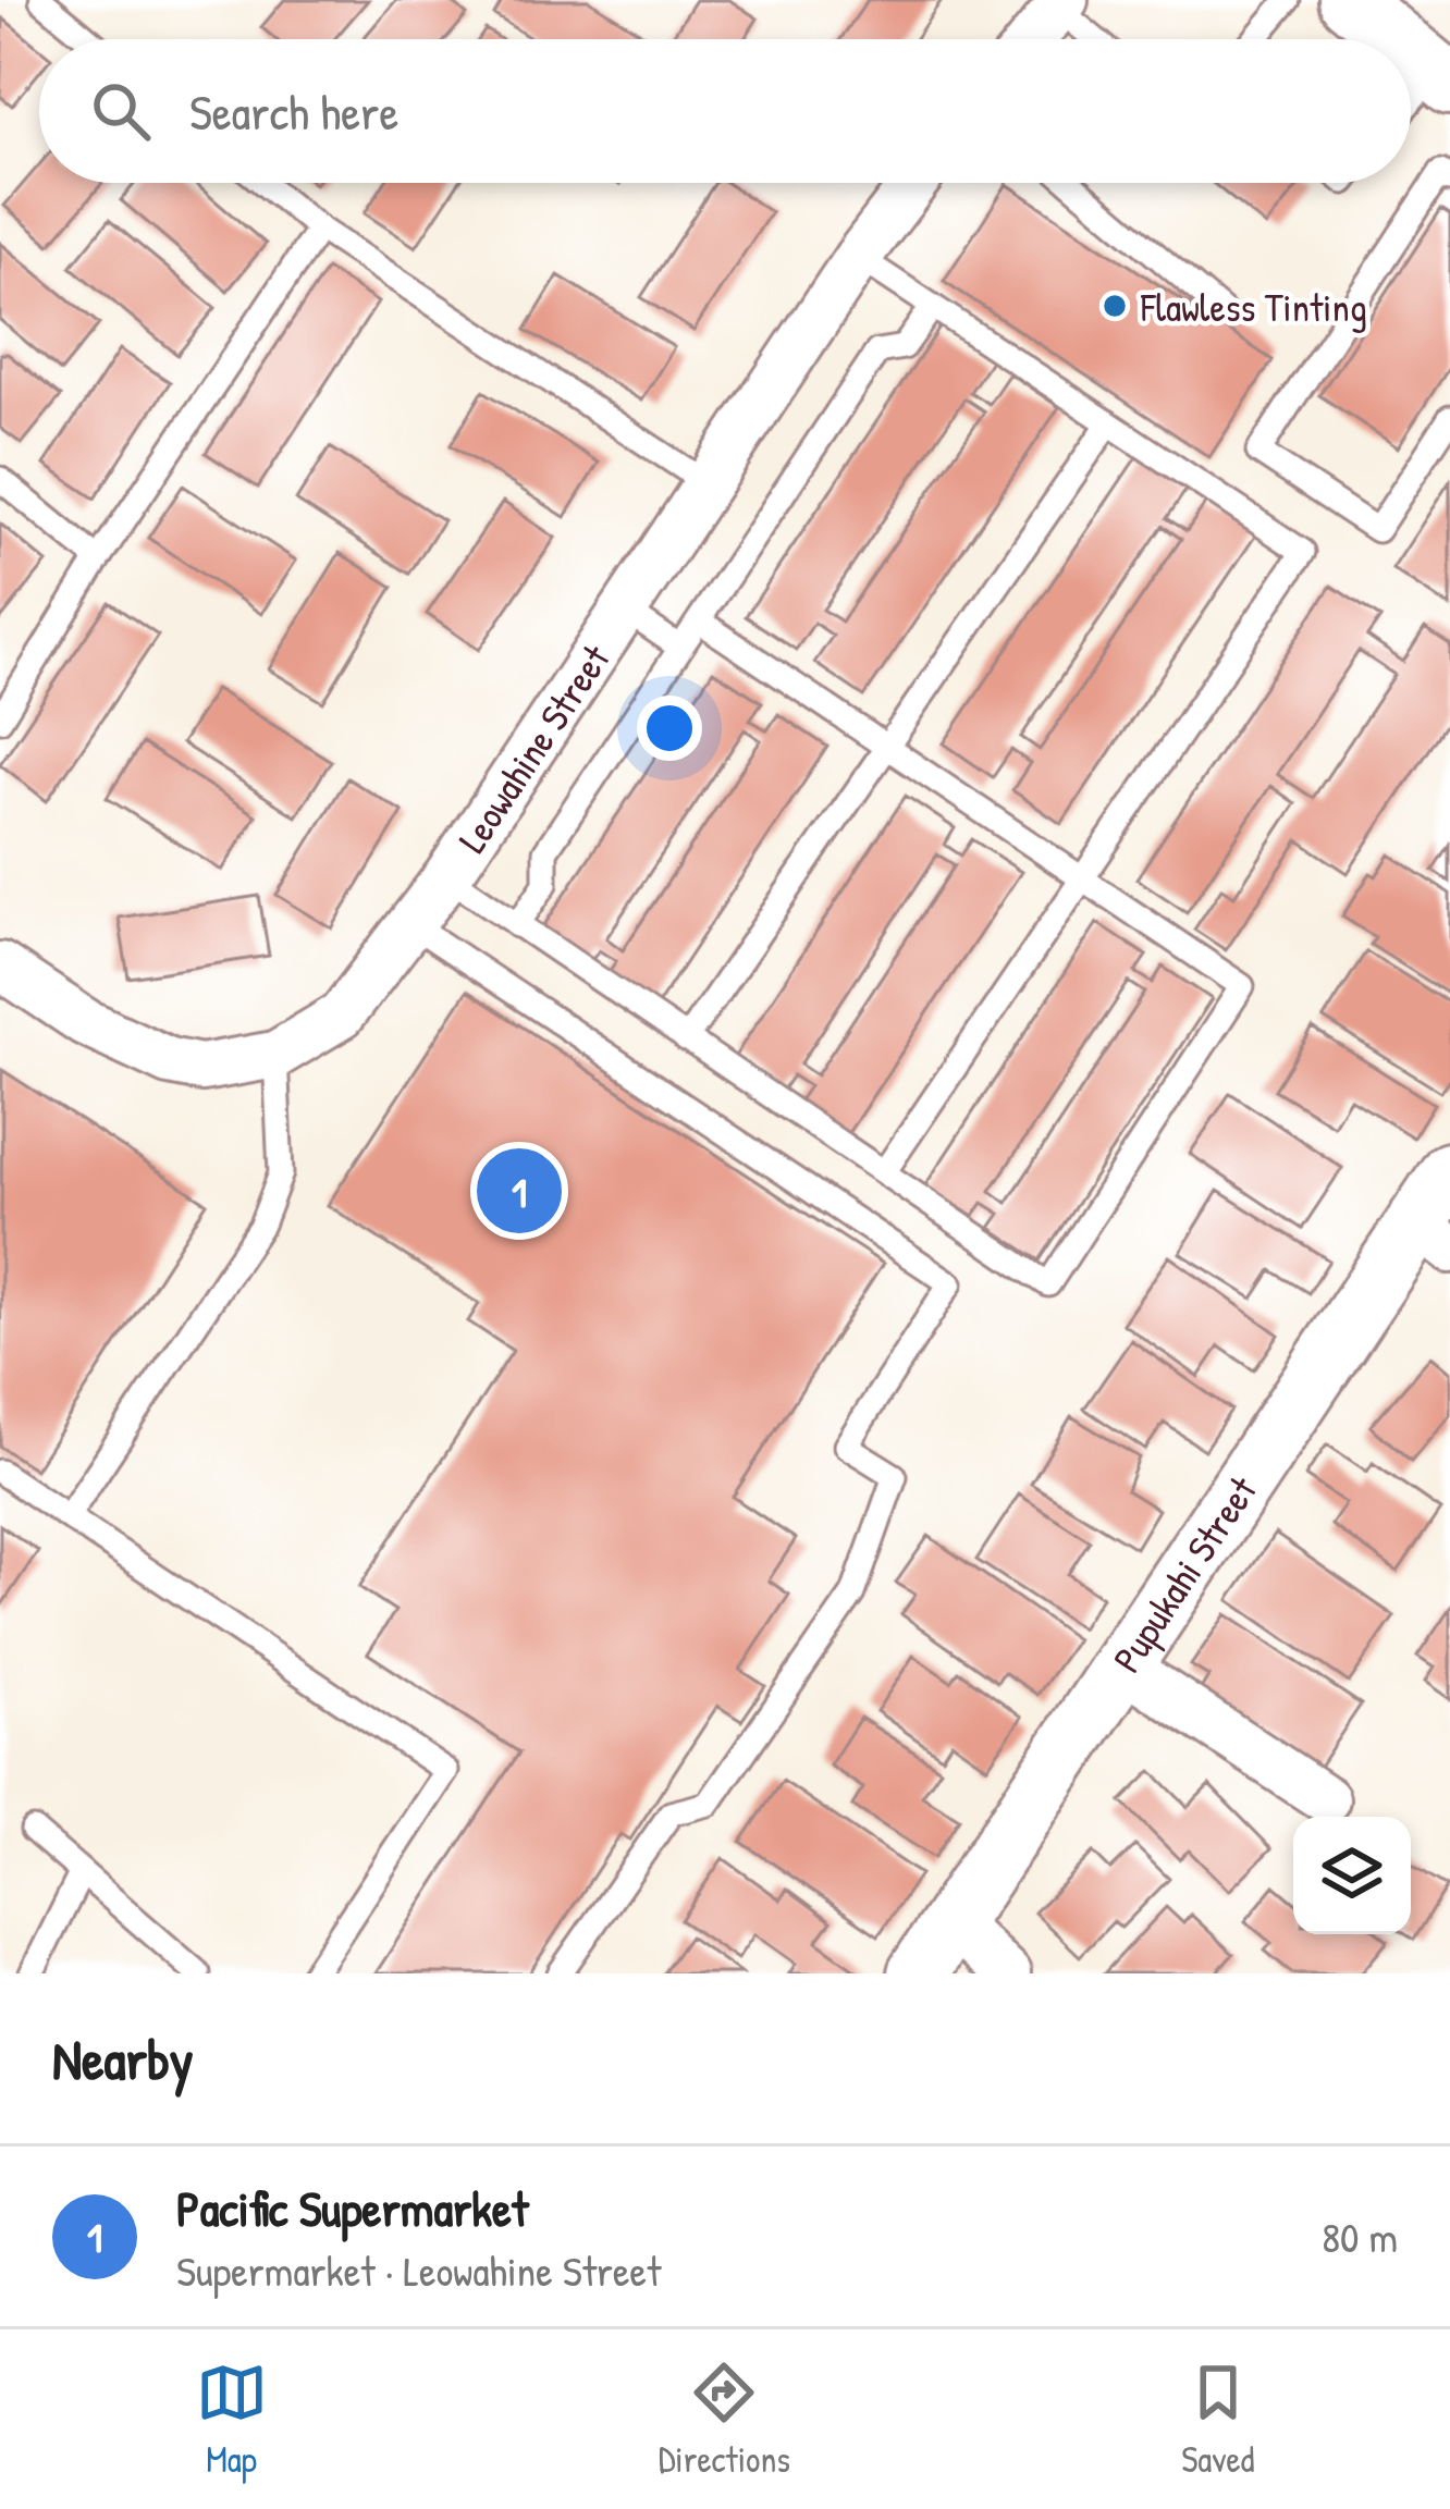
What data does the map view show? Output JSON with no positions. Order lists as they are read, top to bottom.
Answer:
{
  "streets": {
    "street": ["Leowahine Street", "Pupukahi Street"]
  },
  "places": ["Flawless Tinting"],
  "page": {
    "search": "Search here",
    "pins": "1",
    "heading": "Nearby",
    "list": [
      {
        "mark": "1",
        "name": "Pacific Supermarket",
        "note": "Supermarket · Leowahine Street",
        "value": "80 m"
      }
    ],
    "nav": ["Map", "Directions", "Saved"]
  }
}
